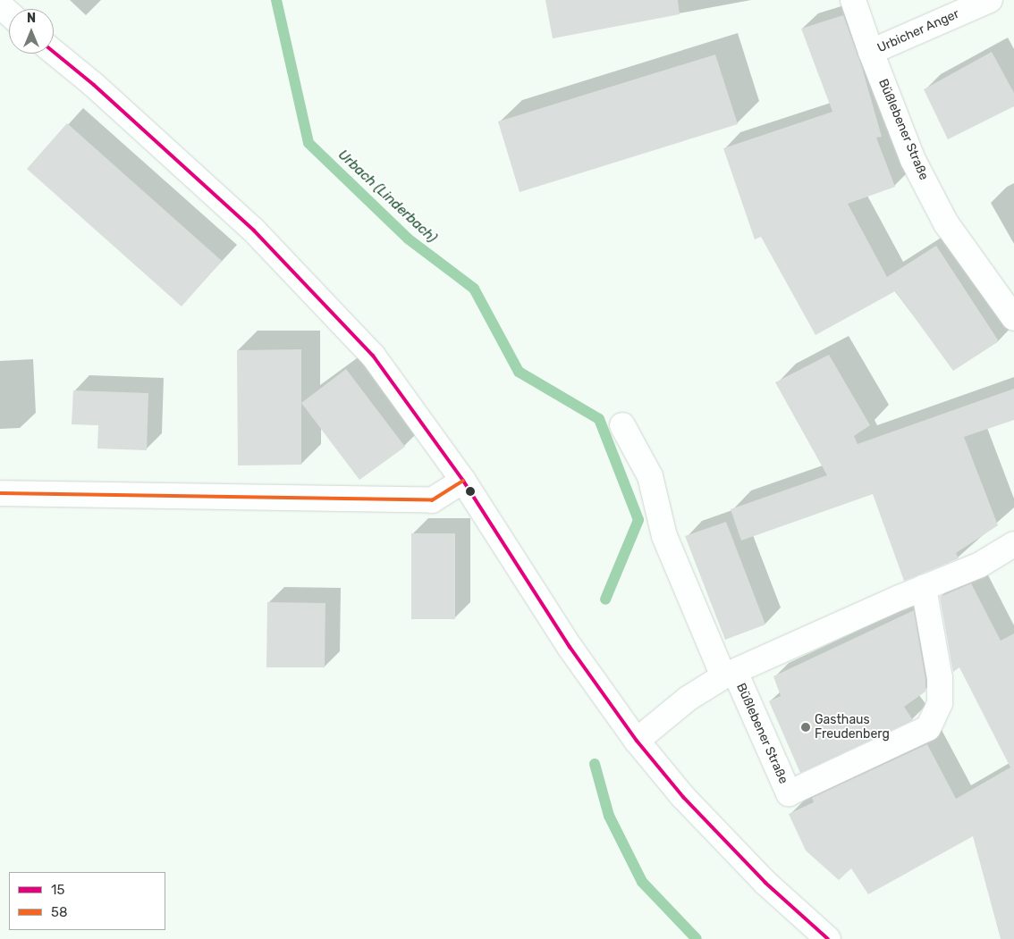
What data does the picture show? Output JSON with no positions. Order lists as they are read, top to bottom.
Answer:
{
  "streets": {
    "street": ["Urbicher Anger", "Büßlebener Straße"]
  },
  "crossings": [
    ["Urbicher Anger", "Büßlebener Straße"]
  ],
  "water": ["Urbach (Linderbach)"],
  "places": ["Gasthaus Freudenberg"],
  "lines": ["transit line 15", "transit line 58"],
  "legend": ["15", "58"],
  "north": "top"
}
